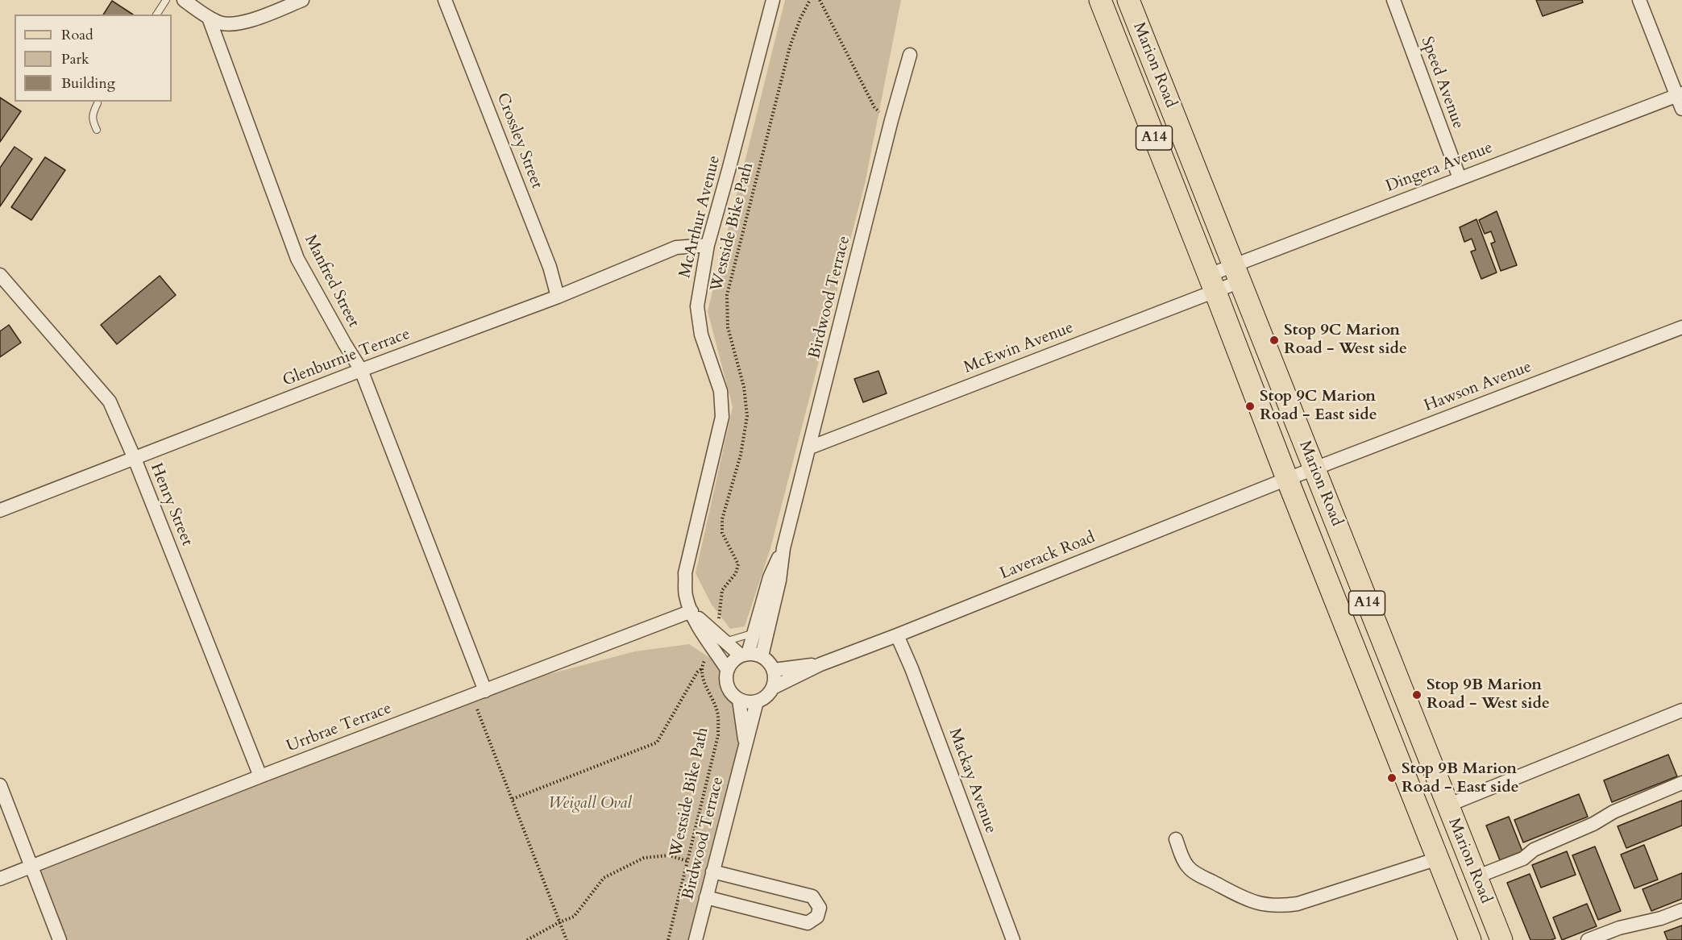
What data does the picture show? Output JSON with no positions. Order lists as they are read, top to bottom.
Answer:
{
  "streets": {
    "main road": ["Marion Road", "A14"],
    "street": [
      "Speed Avenue",
      "Crossley Street",
      "Dingera Avenue",
      "McArthur Avenue",
      "Manfred Street",
      "Birdwood Terrace",
      "McEwin Avenue",
      "Glenburnie Terrace",
      "Hawson Avenue",
      "Henry Street",
      "Laverack Road",
      "Urrbrae Terrace",
      "Mackay Avenue"
    ],
    "path": ["Westside Bike Path"]
  },
  "crossings": [
    ["Marion Road", "Dingera Avenue"],
    ["Marion Road", "McEwin Avenue"],
    ["Marion Road", "Hawson Avenue"],
    ["Marion Road", "Laverack Road"],
    ["Speed Avenue", "Dingera Avenue"],
    ["Crossley Street", "Glenburnie Terrace"],
    ["Dingera Avenue", "McEwin Avenue"],
    ["McArthur Avenue", "Birdwood Terrace"],
    ["McArthur Avenue", "Glenburnie Terrace"],
    ["McArthur Avenue", "Laverack Road"],
    ["McArthur Avenue", "Urrbrae Terrace"],
    ["Manfred Street", "Glenburnie Terrace"],
    ["Manfred Street", "Urrbrae Terrace"],
    ["Birdwood Terrace", "McEwin Avenue"],
    ["Birdwood Terrace", "Laverack Road"],
    ["Glenburnie Terrace", "Henry Street"],
    ["Hawson Avenue", "Laverack Road"],
    ["Henry Street", "Urrbrae Terrace"],
    ["Laverack Road", "Mackay Avenue"]
  ],
  "parks": ["Weigall Oval"],
  "places": [
    "Stop 9C Marion Road - West side",
    "Stop 9C Marion Road - East side",
    "Stop 9B Marion Road - West side",
    "Stop 9B Marion Road - East side"
  ],
  "legend": ["Road", "Park", "Building"]
}
